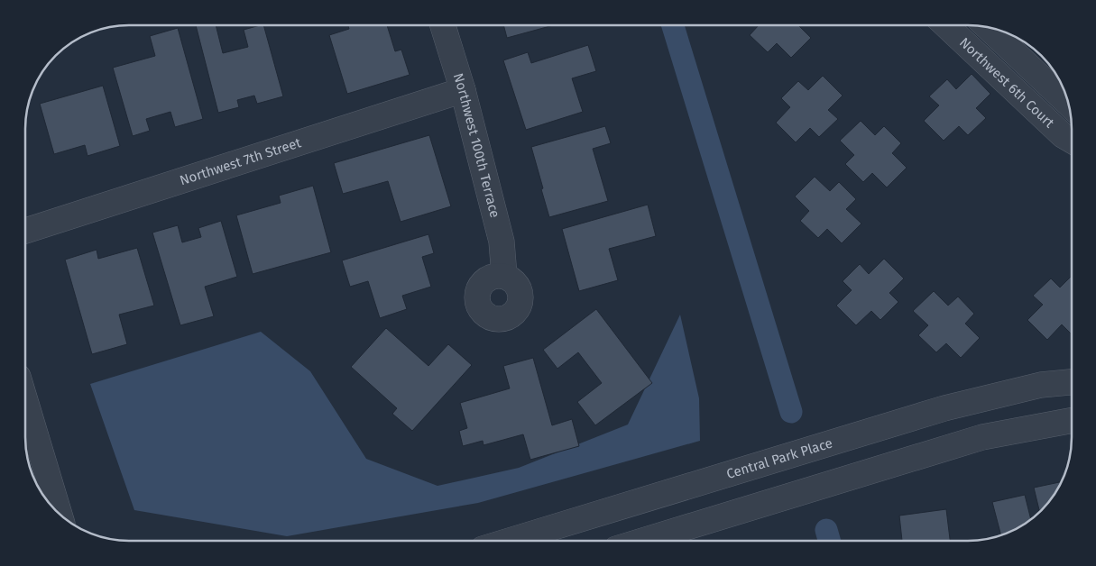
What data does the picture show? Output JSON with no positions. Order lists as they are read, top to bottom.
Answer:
{
  "streets": {
    "street": [
      "Northwest 6th Court",
      "Northwest 100th Terrace",
      "Northwest 7th Street",
      "Central Park Place"
    ]
  },
  "crossings": [
    ["Northwest 100th Terrace", "Northwest 7th Street"]
  ]
}
